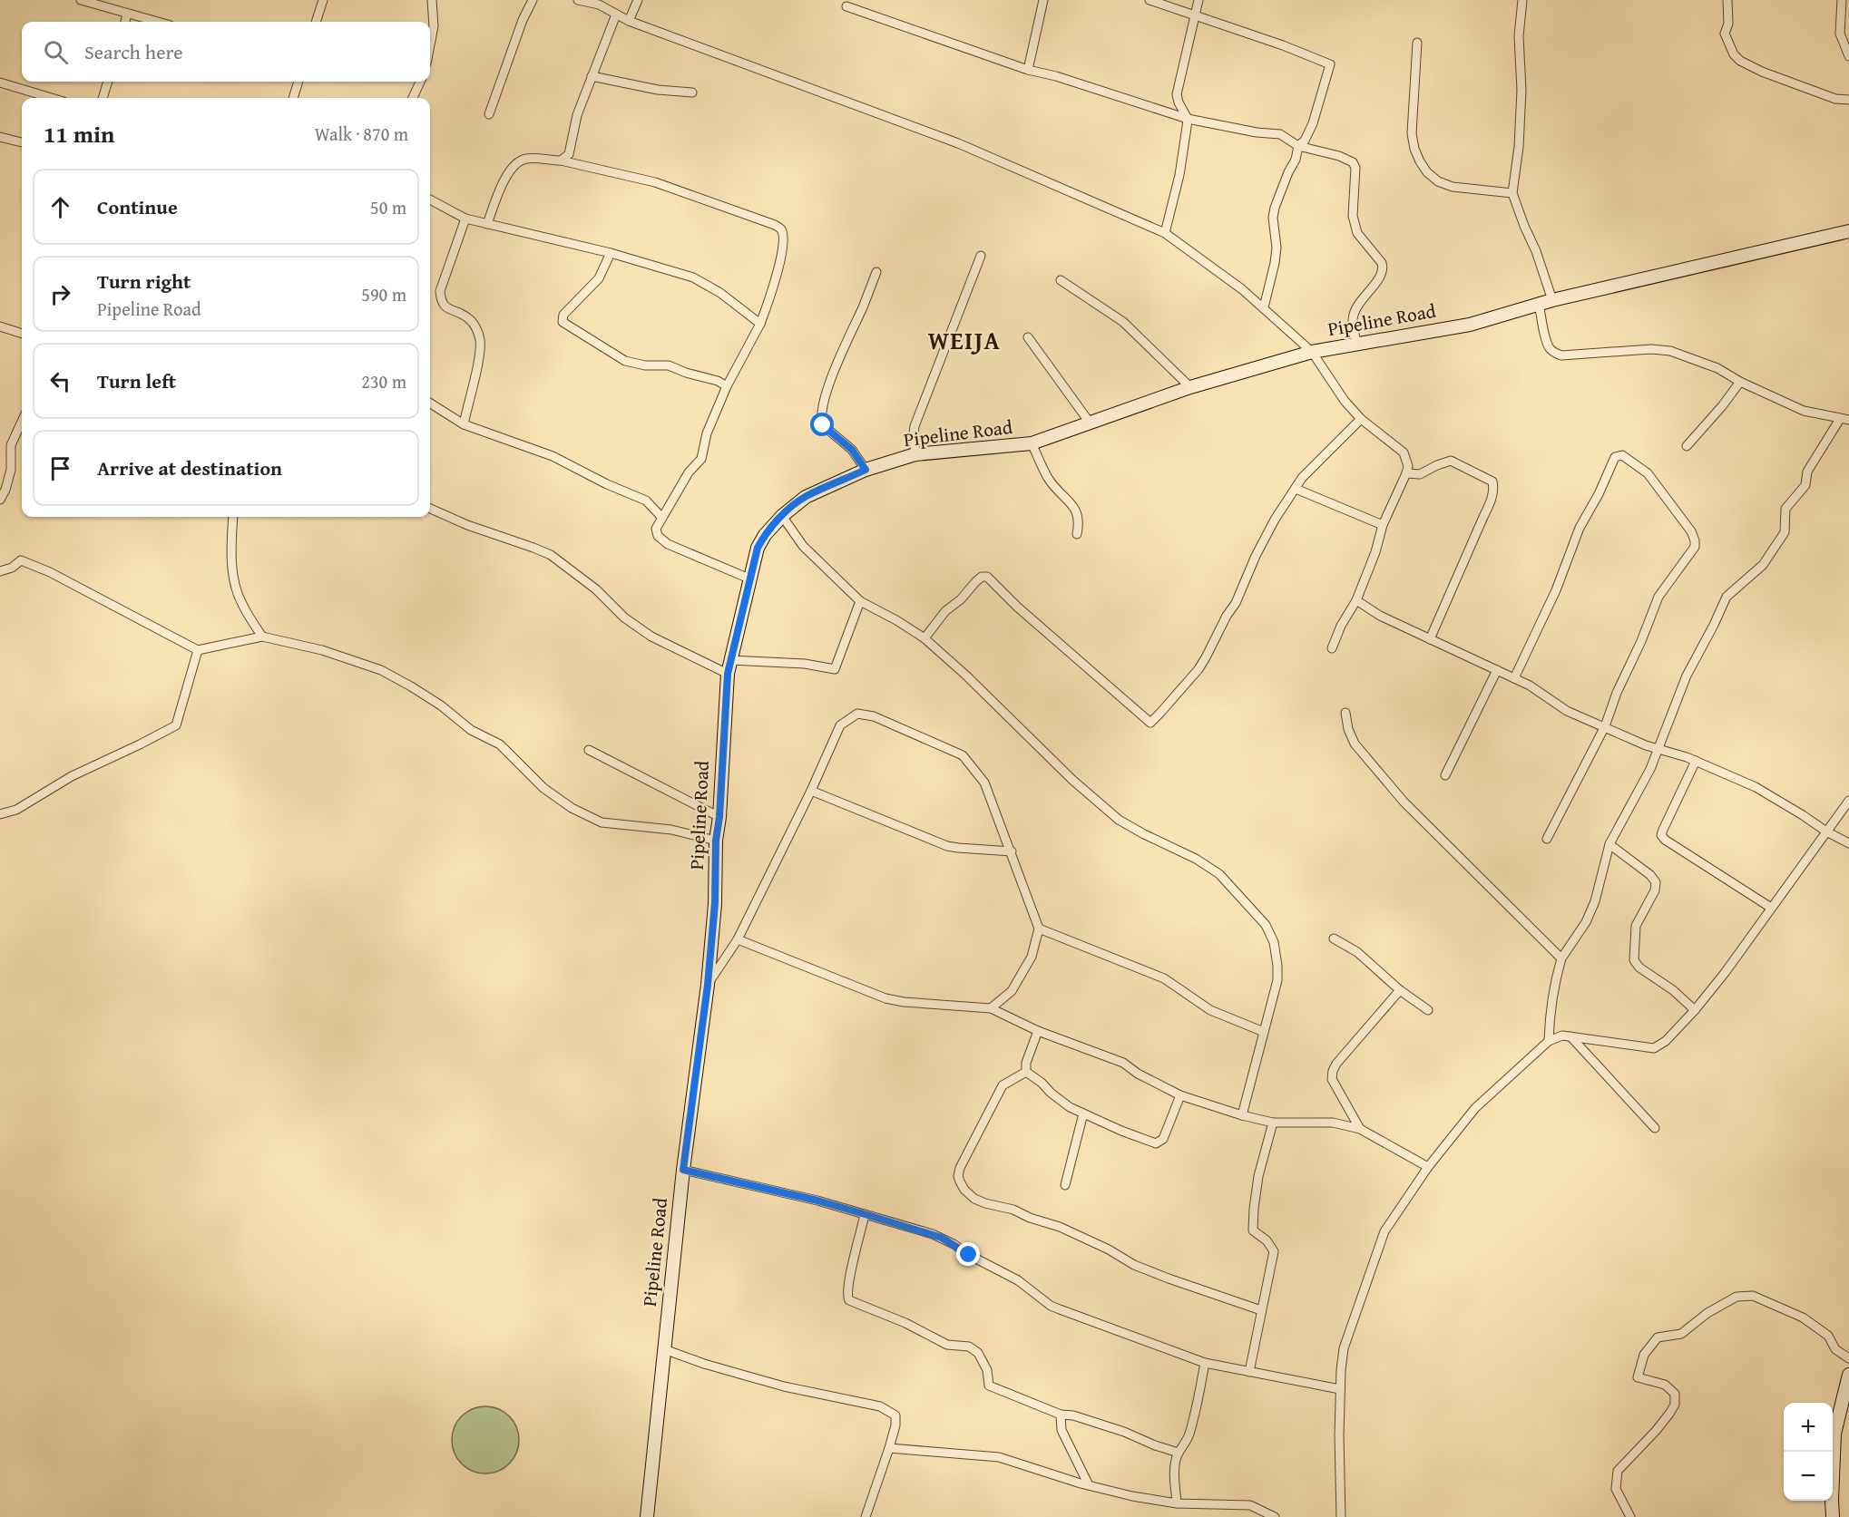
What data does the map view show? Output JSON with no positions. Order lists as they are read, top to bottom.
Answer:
{
  "streets": {
    "street": ["Pipeline Road"]
  },
  "districts": ["WEIJA"],
  "page": {
    "search": "Search here",
    "heading": ["11 min", "Walk · 870 m"],
    "list": [
      ["Continue", "50 m"],
      ["Turn right", "Pipeline Road", "590 m"],
      ["Turn left", "230 m"],
      "Arrive at destination"
    ],
    "map_buttons": ["+", "−"]
  }
}
